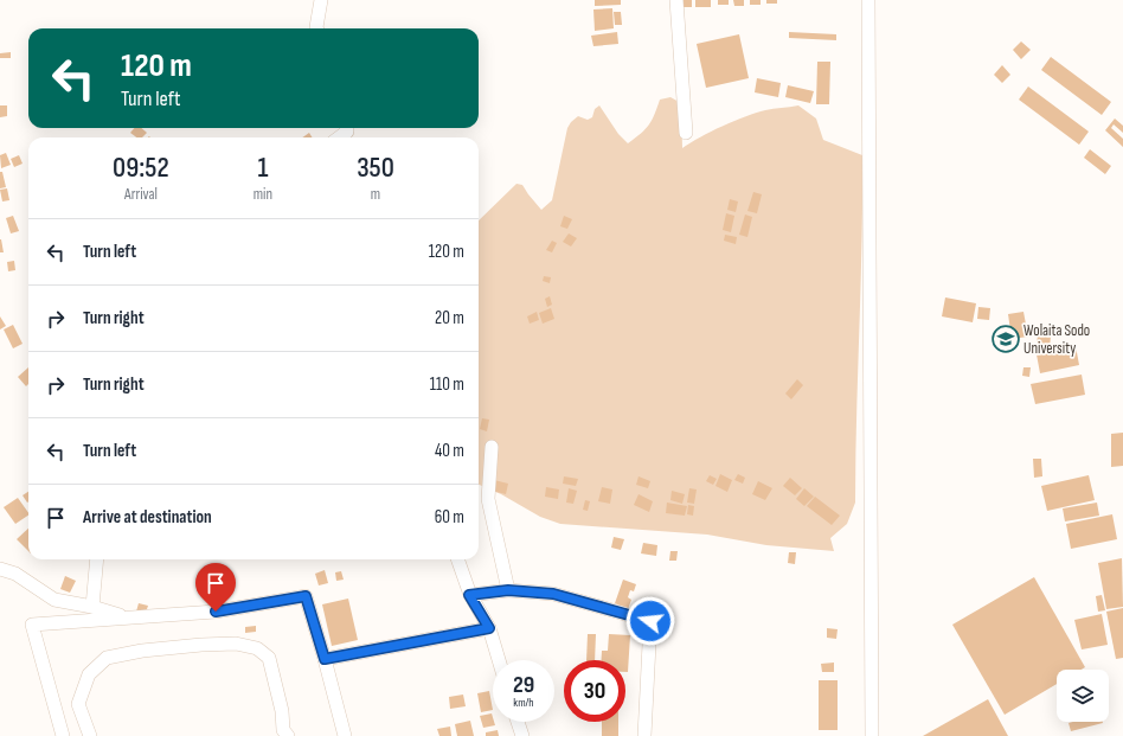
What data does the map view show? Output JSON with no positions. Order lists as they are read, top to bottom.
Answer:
{
  "places": {
    "school or university": ["Wolaita Sodo University"]
  },
  "page": {
    "turn": ["120 m", "Turn left"],
    "eta": [
      "09:52",
      "Arrival",
      "1",
      "min",
      "350",
      "m"
    ],
    "list": [
      {
        "name": "Turn left",
        "value": "120 m"
      },
      {
        "name": "Turn right",
        "value": "20 m"
      },
      {
        "name": "Turn right",
        "value": "110 m"
      },
      {
        "name": "Turn left",
        "value": "40 m"
      },
      {
        "name": "Arrive at destination",
        "value": "60 m"
      }
    ],
    "speed": "29 km/h",
    "limit": "30"
  }
}
